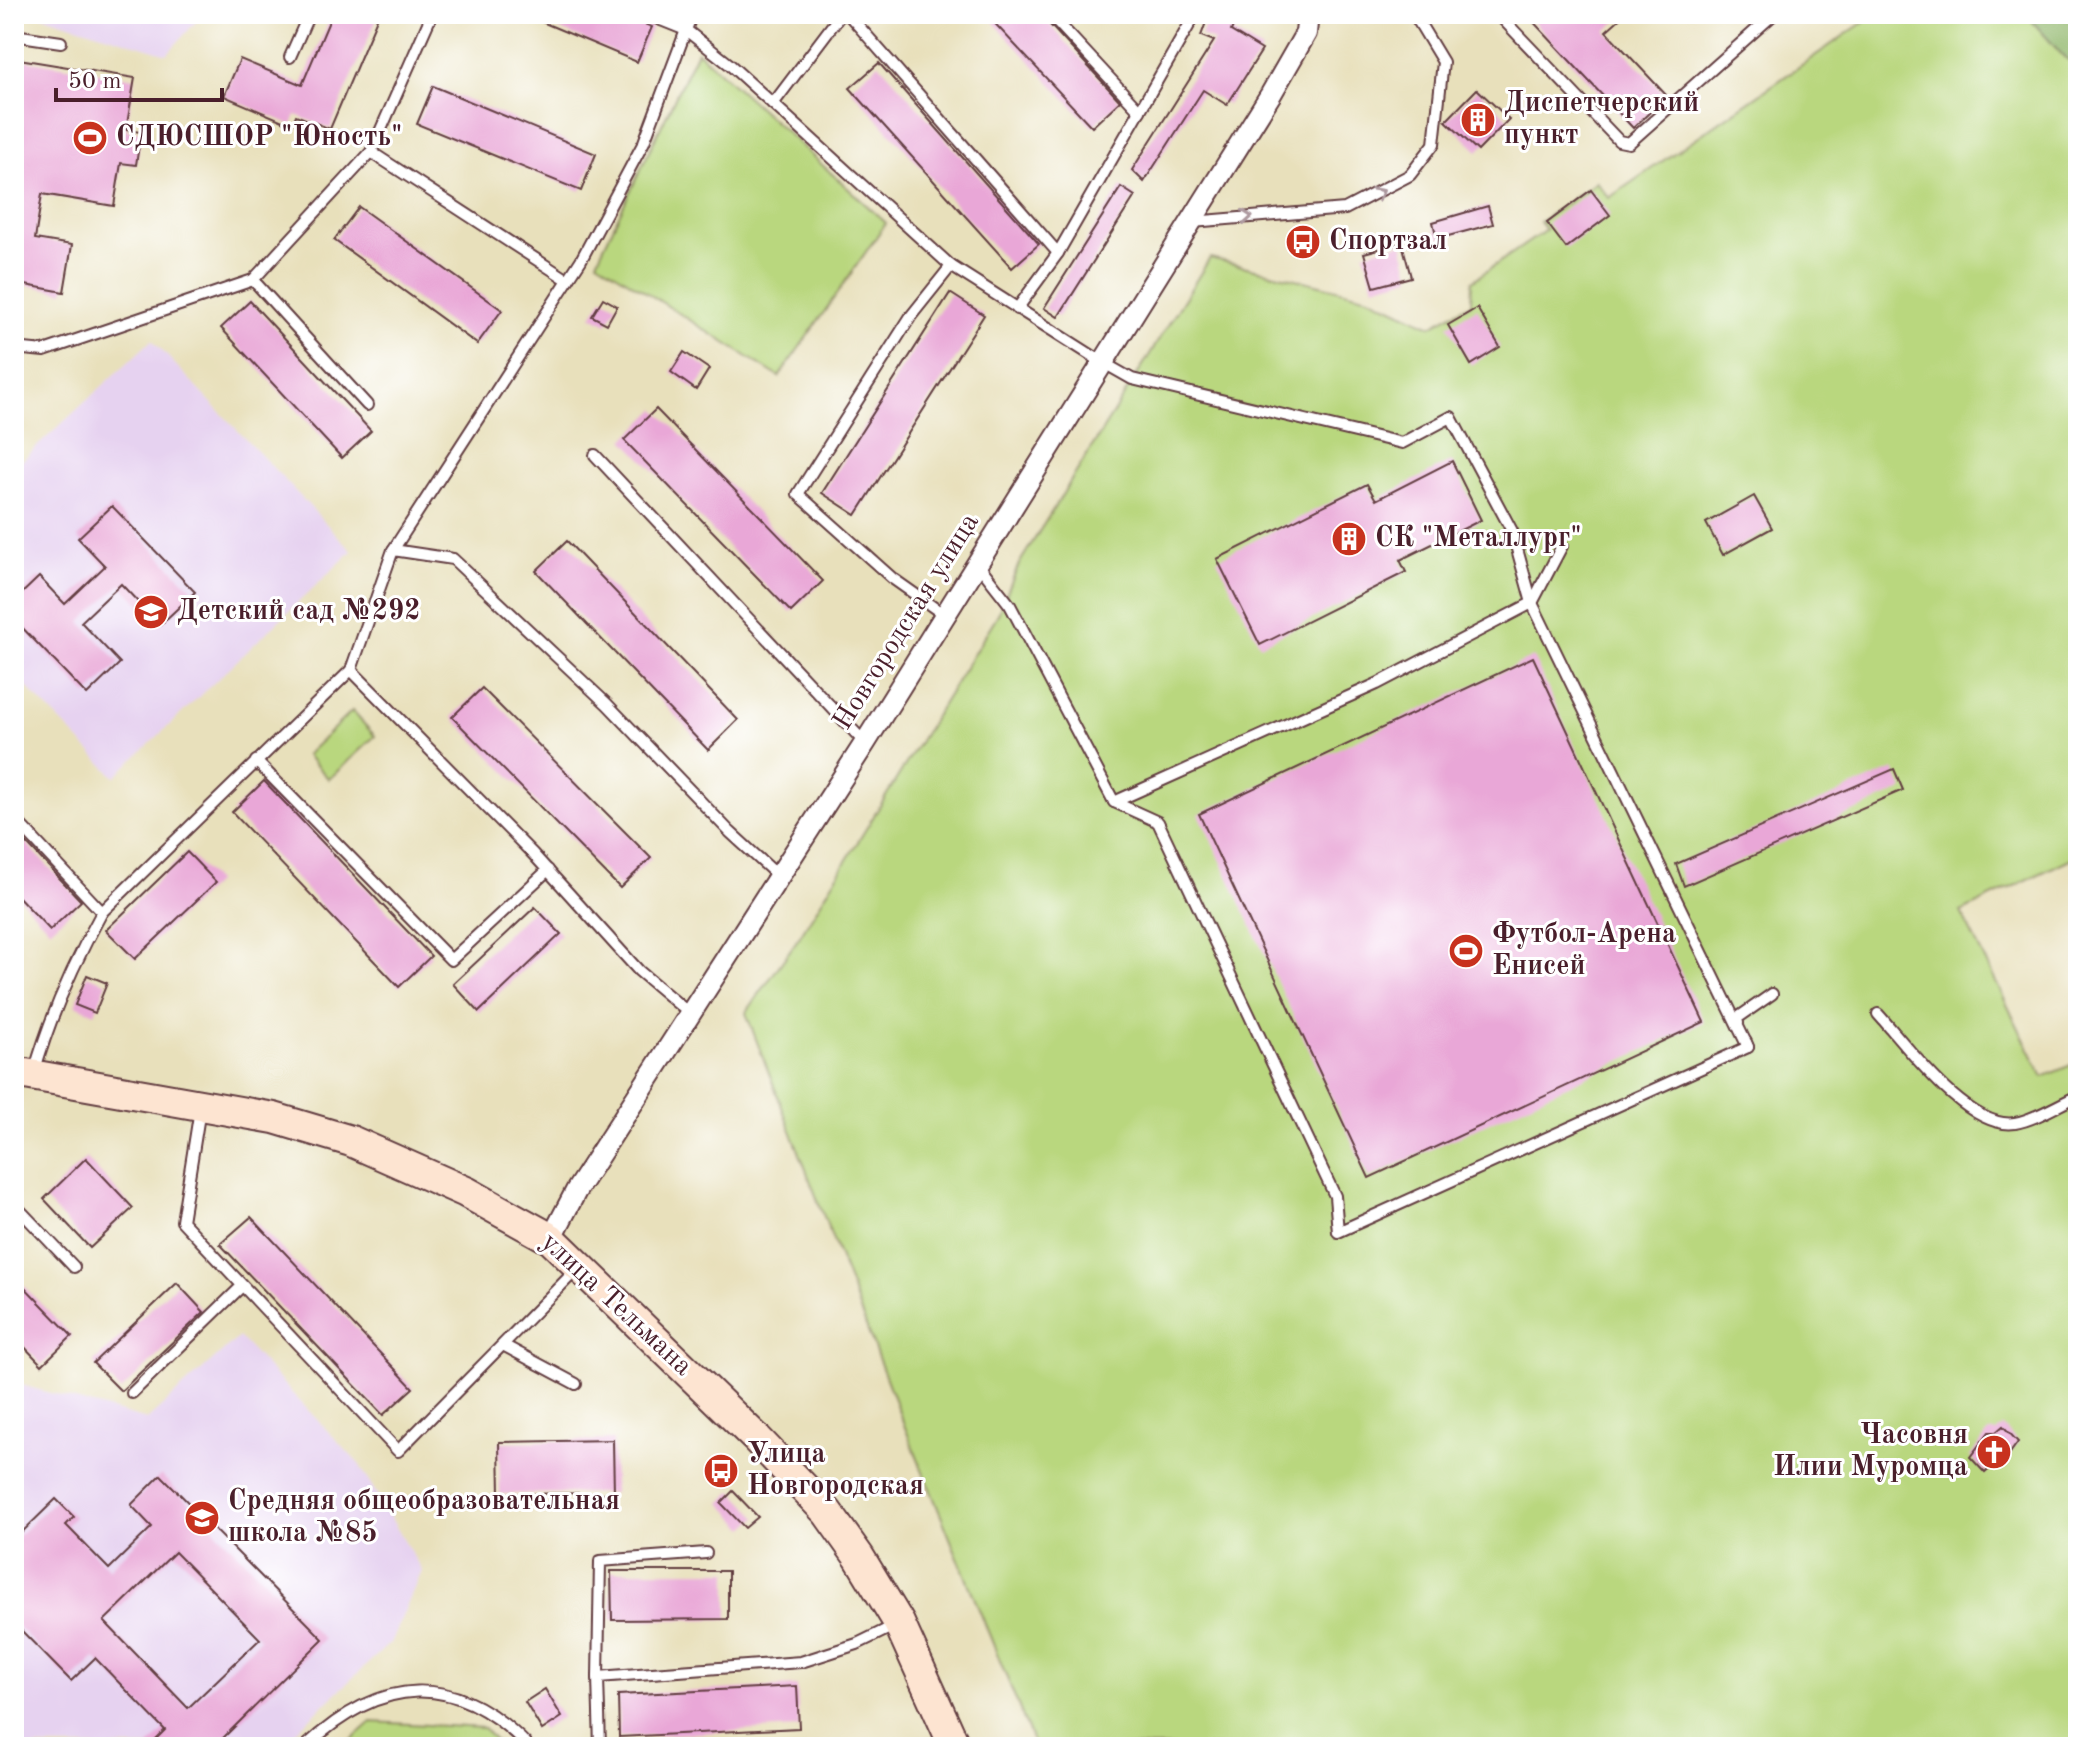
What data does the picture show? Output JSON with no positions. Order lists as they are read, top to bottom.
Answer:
{
  "streets": {
    "main road": ["улица Тельмана"],
    "street": ["Новгородская улица"]
  },
  "crossings": [
    ["Новгородская улица", "улица Тельмана"]
  ],
  "places": {
    "building": ["Диспетчерский пункт", "СК \"Металлург\""],
    "sports": ["СДЮСШОР \"Юность\"", "Футбол-Арена Енисей"],
    "bus stop": ["Спортзал", "Улица Новгородская"],
    "school or university": ["Детский сад №292", "Средняя общеобразовательная школа №85"],
    "church": ["Часовня Илии Муромца"]
  },
  "scale_bar": "50 m"
}
